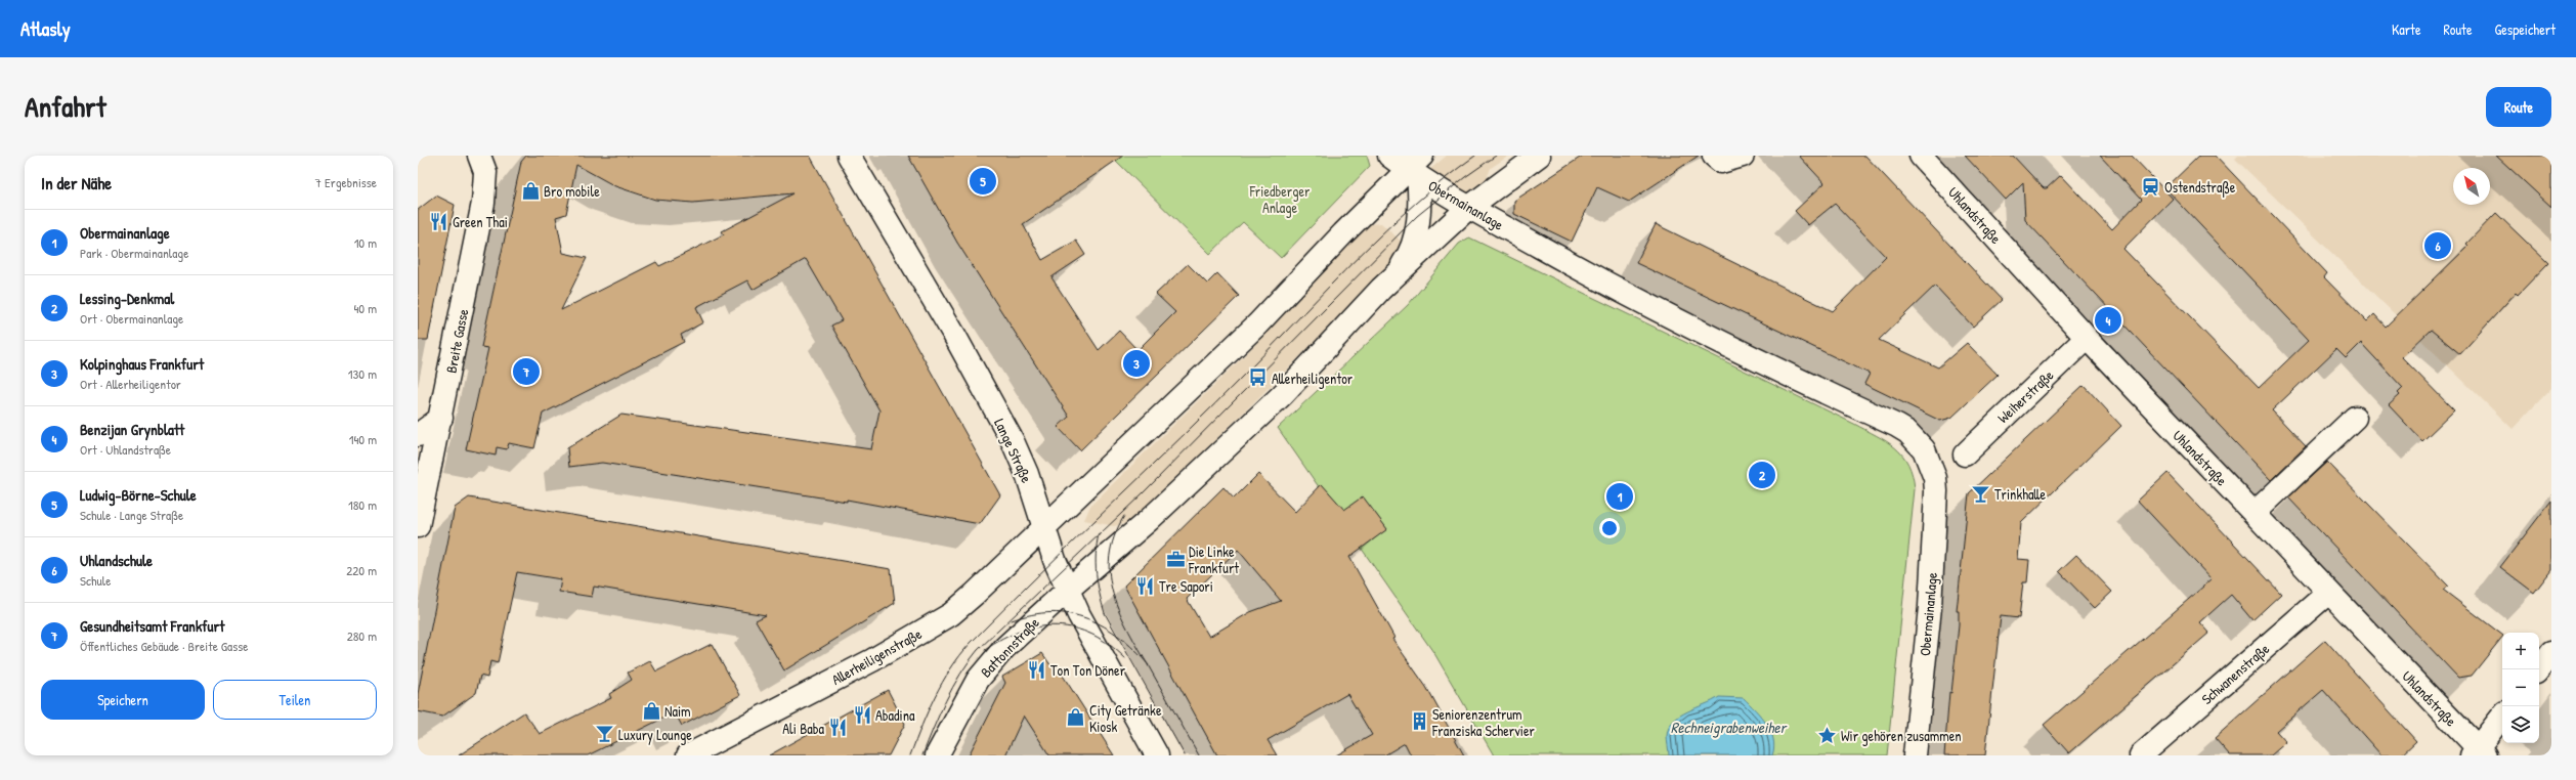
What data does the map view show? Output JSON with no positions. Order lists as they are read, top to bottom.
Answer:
{
  "streets": {
    "main road": [
      "Obermainanlage",
      "Uhlandstraße",
      "Breite Gasse",
      "Weiherstraße",
      "Lange Straße",
      "Battonnstraße",
      "Allerheiligenstraße",
      "Schwanenstraße"
    ]
  },
  "crossings": [
    ["Uhlandstraße", "Weiherstraße"],
    ["Uhlandstraße", "Schwanenstraße"],
    ["Lange Straße", "Battonnstraße"],
    ["Lange Straße", "Allerheiligenstraße"]
  ],
  "water": ["Rechneigrabenweiher"],
  "parks": ["Friedberger Anlage"],
  "places": {
    "station": ["Ostendstraße"],
    "shop": ["Bro mobile", "Naim", "City Getränke Kiosk"],
    "restaurant": [
      "Green Thai",
      "Tre Sapori",
      "Ton Ton Döner",
      "Abadina",
      "Ali Baba"
    ],
    "bus stop": ["Allerheiligentor"],
    "bar": ["Trinkhalle", "Luxury Lounge"],
    "office": ["Die Linke Frankfurt"],
    "building": ["Seniorenzentrum Franziska Schervier"],
    "place": ["Wir gehören zusammen"]
  },
  "north": "top left",
  "page": {
    "header": "Atlasly",
    "nav": ["Karte", "Route", "Gespeichert"],
    "title": "Anfahrt",
    "buttons": [
      "Route",
      ["Speichern", "Teilen"]
    ],
    "heading": ["In der Nähe", "7 Ergebnisse"],
    "pins": [
      "5",
      "6",
      "4",
      "3",
      "7",
      "2",
      "1"
    ],
    "list": [
      {
        "mark": "1",
        "name": "Obermainanlage",
        "note": "Park · Obermainanlage",
        "value": "10 m"
      },
      {
        "mark": "2",
        "name": "Lessing-Denkmal",
        "note": "Ort · Obermainanlage",
        "value": "40 m"
      },
      {
        "mark": "3",
        "name": "Kolpinghaus Frankfurt",
        "note": "Ort · Allerheiligentor",
        "value": "130 m"
      },
      {
        "mark": "4",
        "name": "Benzijan Grynblatt",
        "note": "Ort · Uhlandstraße",
        "value": "140 m"
      },
      {
        "mark": "5",
        "name": "Ludwig-Börne-Schule",
        "note": "Schule · Lange Straße",
        "value": "180 m"
      },
      {
        "mark": "6",
        "name": "Uhlandschule",
        "note": "Schule",
        "value": "220 m"
      },
      {
        "mark": "7",
        "name": "Gesundheitsamt Frankfurt",
        "note": "Öffentliches Gebäude · Breite Gasse",
        "value": "280 m"
      }
    ],
    "map_buttons": ["+", "−"]
  }
}
